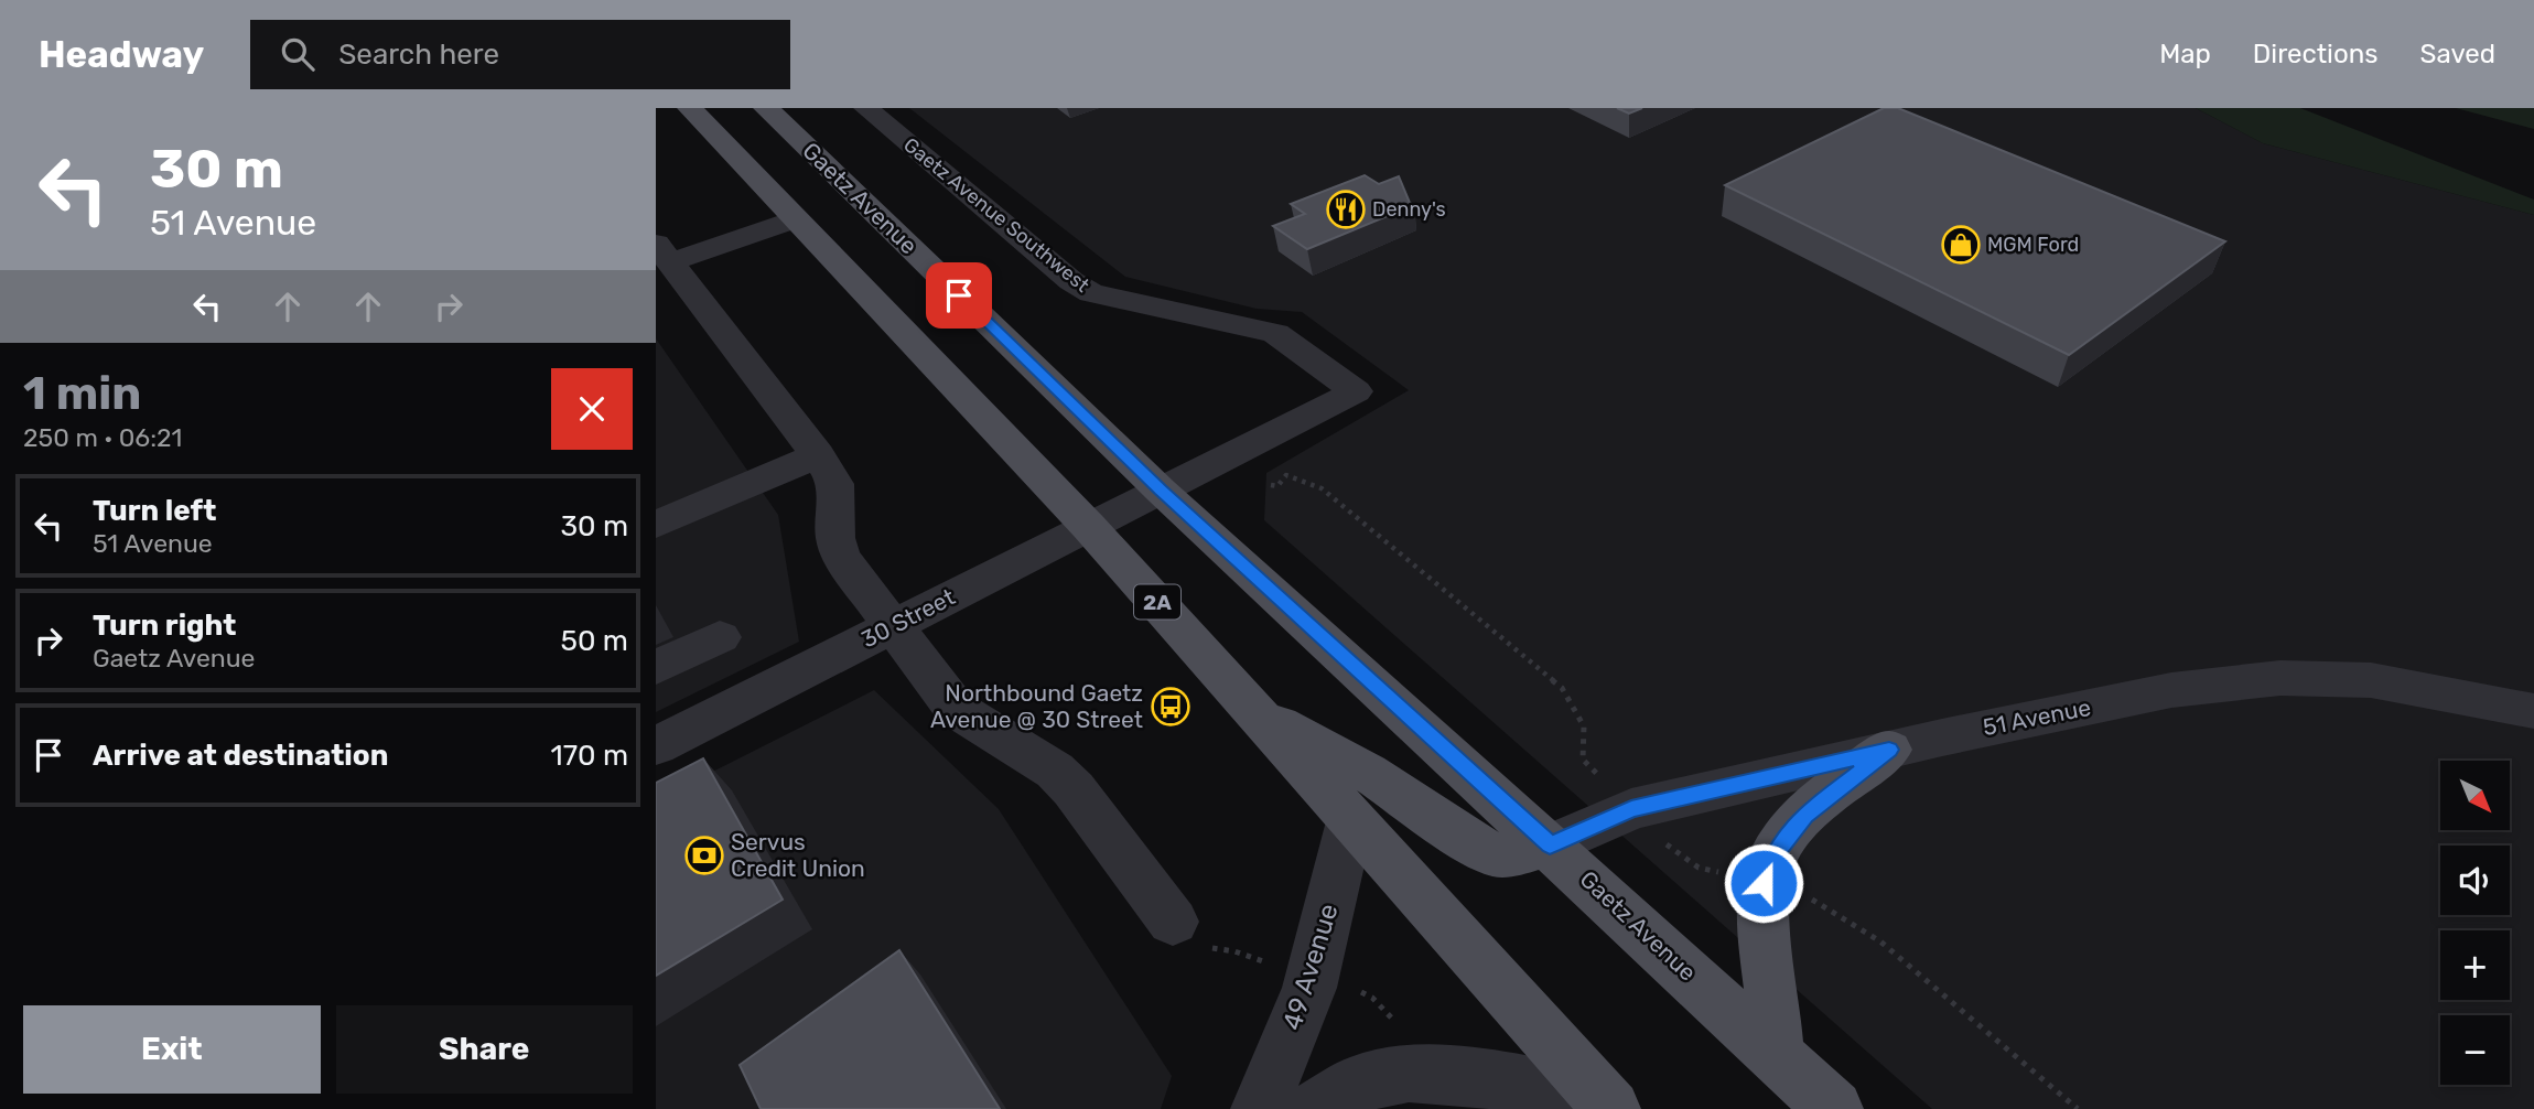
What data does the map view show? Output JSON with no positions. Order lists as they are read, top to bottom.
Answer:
{
  "streets": {
    "main road": ["Gaetz Avenue", "2A"],
    "street": [
      "Gaetz Avenue Southwest",
      "30 Street",
      "51 Avenue",
      "49 Avenue"
    ]
  },
  "crossings": [
    ["Gaetz Avenue", "Gaetz Avenue Southwest"],
    ["Gaetz Avenue", "30 Street"],
    ["Gaetz Avenue", "51 Avenue"],
    ["Gaetz Avenue Southwest", "30 Street"],
    ["2A", "30 Street"],
    ["2A", "49 Avenue"]
  ],
  "places": {
    "restaurant": ["Denny's"],
    "shop": ["MGM Ford"],
    "bus stop": ["Northbound Gaetz Avenue @ 30 Street"],
    "bank": ["Servus Credit Union"]
  },
  "north": "bottom right",
  "page": {
    "header": "Headway",
    "search": "Search here",
    "nav": ["Map", "Directions", "Saved"],
    "turn": ["30 m", "51 Avenue"],
    "heading": ["1 min", "250 m · 06:21"],
    "list": [
      {
        "name": "Turn left",
        "note": "51 Avenue",
        "value": "30 m"
      },
      {
        "name": "Turn right",
        "note": "Gaetz Avenue",
        "value": "50 m"
      },
      {
        "name": "Arrive at destination",
        "value": "170 m"
      }
    ],
    "map_buttons": ["+", "−"],
    "buttons": ["Exit", "Share"]
  }
}
